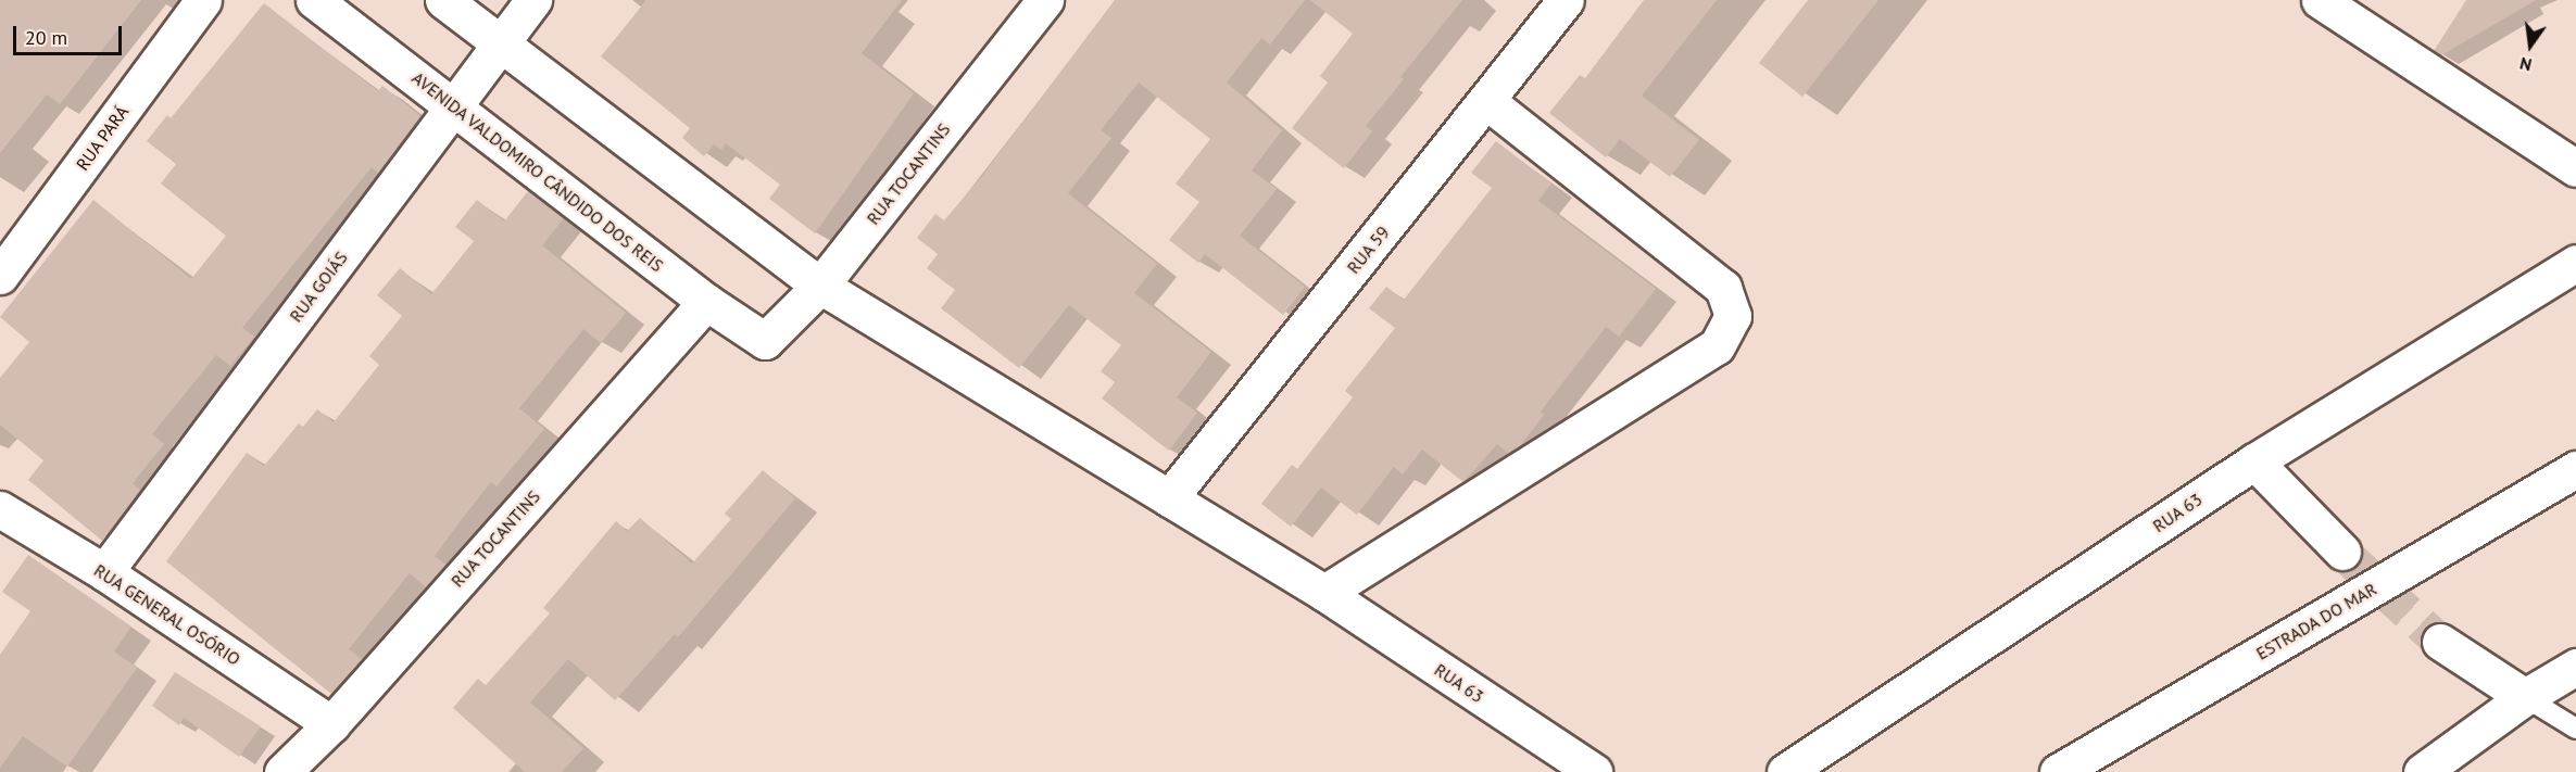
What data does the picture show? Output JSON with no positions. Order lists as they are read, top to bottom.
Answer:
{
  "streets": {
    "street": [
      "RUA PARÁ",
      "AVENIDA VALDOMIRO CÂNDIDO DOS REIS",
      "RUA TOCANTINS",
      "RUA 59",
      "RUA GOIÁS",
      "RUA 63",
      "RUA GENERAL OSÓRIO",
      "ESTRADA DO MAR"
    ]
  },
  "crossings": [
    ["AVENIDA VALDOMIRO CÂNDIDO DOS REIS", "RUA TOCANTINS"],
    ["AVENIDA VALDOMIRO CÂNDIDO DOS REIS", "RUA GOIÁS"],
    ["RUA TOCANTINS", "RUA 63"],
    ["RUA TOCANTINS", "RUA GENERAL OSÓRIO"],
    ["RUA 59", "RUA 63"],
    ["RUA GOIÁS", "RUA GENERAL OSÓRIO"]
  ],
  "scale_bar": "20 m",
  "north": "bottom"
}
